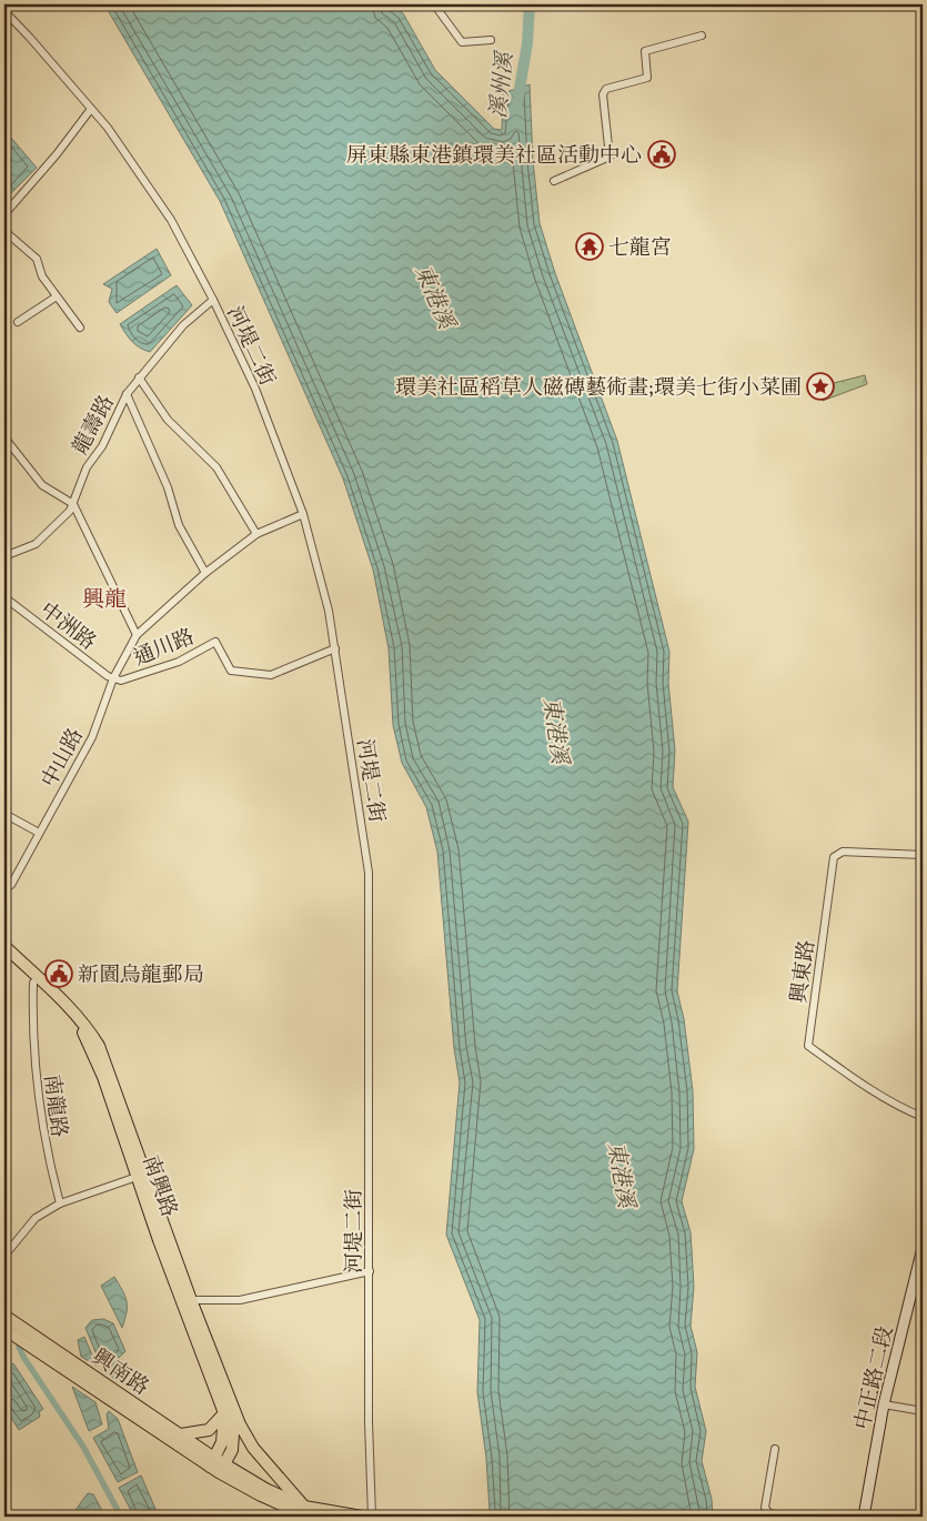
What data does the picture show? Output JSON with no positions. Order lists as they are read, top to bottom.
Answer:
{
  "streets": {
    "main road": ["南興路", "興南路", "中正路二段"],
    "street": [
      "河堤二街",
      "龍壽路",
      "中洲路",
      "通川路",
      "中山路",
      "興東路",
      "南龍路"
    ]
  },
  "crossings": [
    ["河堤二街", "龍壽路"],
    ["河堤二街", "通川路"],
    ["河堤二街", "中山路"],
    ["中洲路", "通川路"],
    ["中洲路", "中山路"],
    ["通川路", "中山路"],
    ["南龍路", "南興路"],
    ["南興路", "興南路"]
  ],
  "districts": ["興龍"],
  "water": ["溪州溪", "東港溪"],
  "places": {
    "public building": ["屏東縣東港鎮環美社區活動中心", "新園烏龍郵局"],
    "temple": ["七龍宮"],
    "place": ["環美社區稻草人磁磚藝術畫;環美七街小菜圃"]
  }
}
